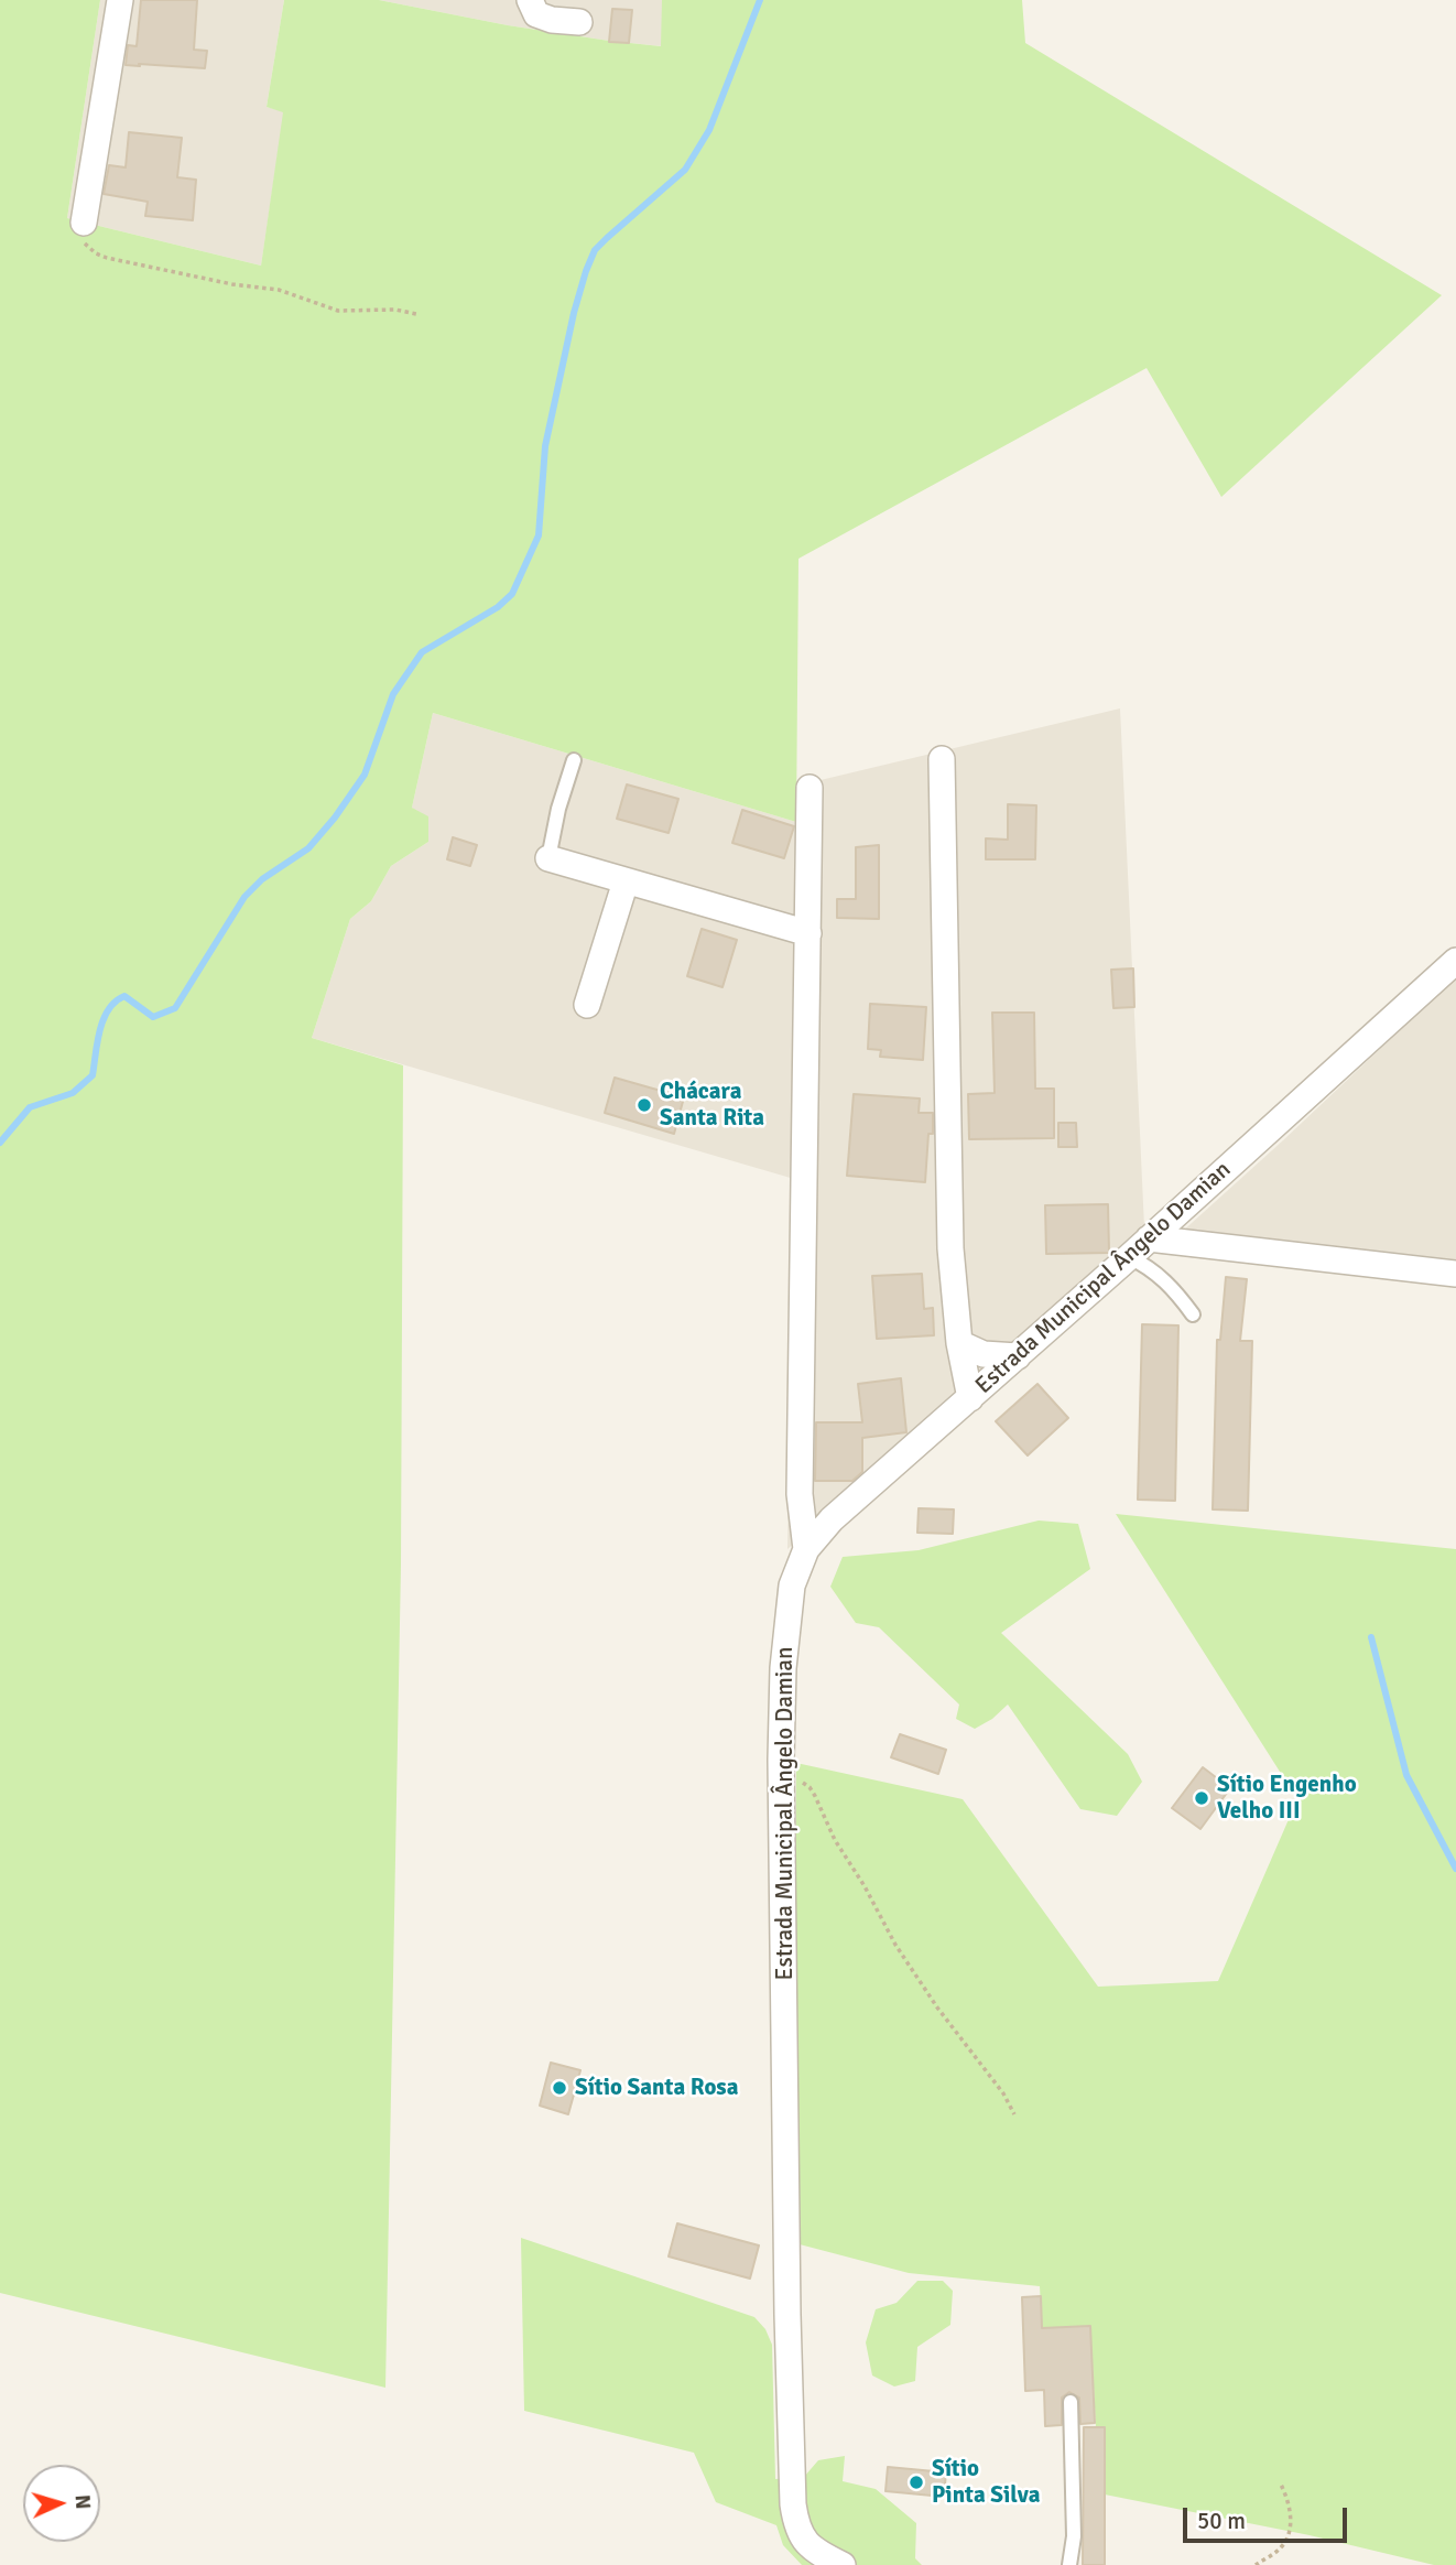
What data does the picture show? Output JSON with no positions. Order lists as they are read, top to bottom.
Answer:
{
  "streets": {
    "street": ["Estrada Municipal Ângelo Damian"]
  },
  "places": [
    "Chácara Santa Rita",
    "Sítio Engenho Velho III",
    "Sítio Santa Rosa",
    "Sítio Pinta Silva"
  ],
  "scale_bar": "50 m",
  "north": "right"
}
